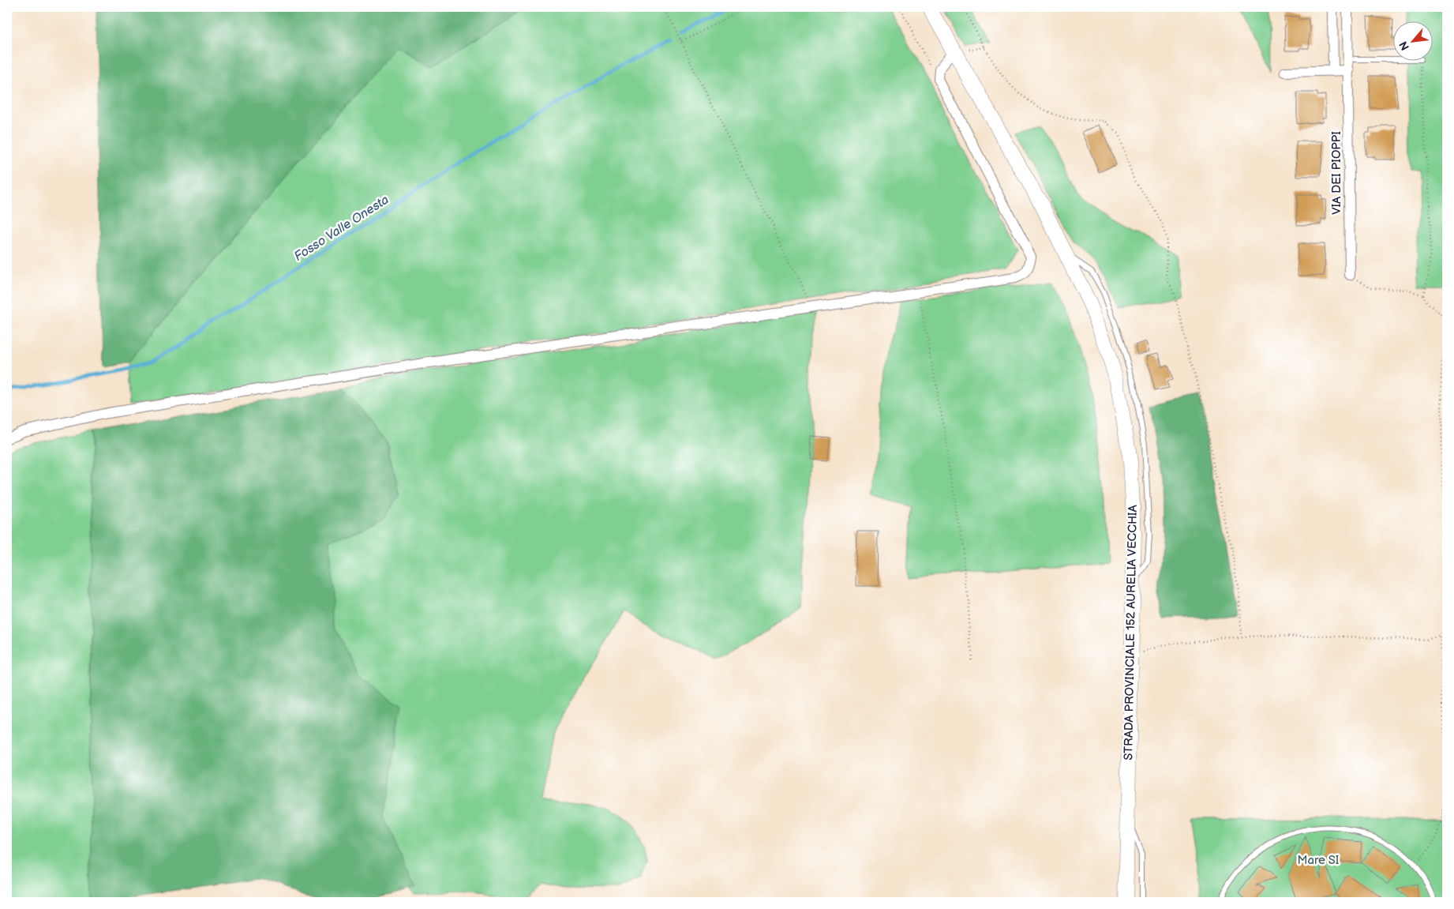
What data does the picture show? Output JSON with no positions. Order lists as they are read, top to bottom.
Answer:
{
  "streets": {
    "main road": ["STRADA PROVINCIALE 152 AURELIA VECCHIA"],
    "street": ["VIA DEI PIOPPI"]
  },
  "water": ["Fosso Valle Onesta"],
  "parks": ["Mare SI"],
  "north": "bottom left"
}
